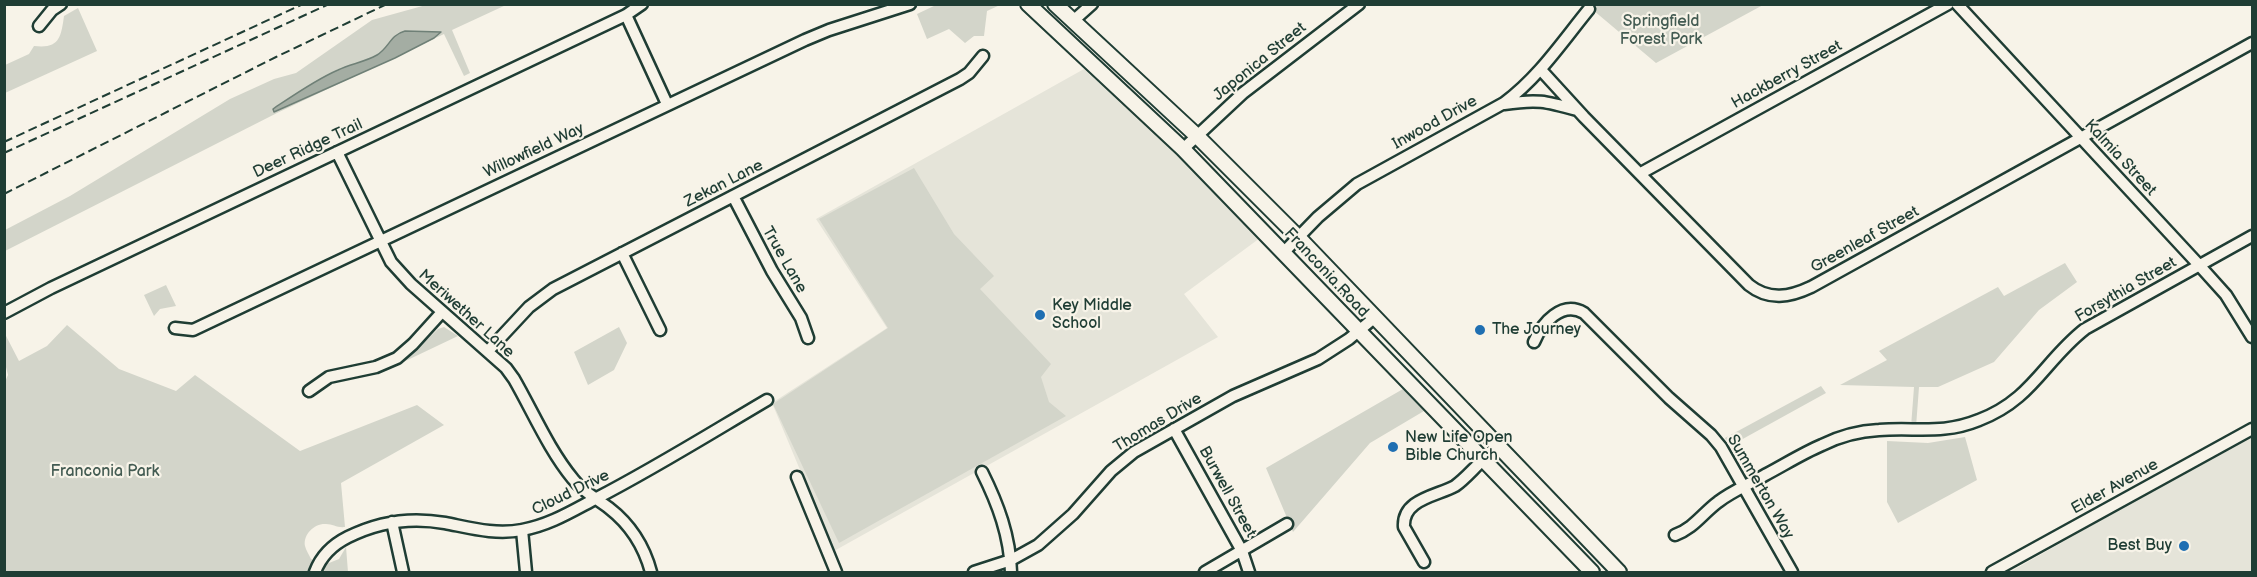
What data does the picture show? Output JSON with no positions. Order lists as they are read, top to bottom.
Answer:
{
  "streets": {
    "main road": ["Franconia Road"],
    "street": [
      "Japonica Street",
      "Hackberry Street",
      "Inwood Drive",
      "Deer Ridge Trail",
      "Willowfield Way",
      "Kalmia Street",
      "Zekan Lane",
      "Greenleaf Street",
      "True Lane",
      "Forsythia Street",
      "Meriwether Lane",
      "Thomas Drive",
      "Summerton Way",
      "Elder Avenue",
      "Burwell Street",
      "Cloud Drive"
    ]
  },
  "crossings": [
    ["Japonica Street", "Franconia Road"],
    ["Hackberry Street", "Greenleaf Street"],
    ["Inwood Drive", "Greenleaf Street"],
    ["Inwood Drive", "Franconia Road"],
    ["Deer Ridge Trail", "Meriwether Lane"],
    ["Willowfield Way", "Meriwether Lane"],
    ["Kalmia Street", "Greenleaf Street"],
    ["Kalmia Street", "Forsythia Street"],
    ["Zekan Lane", "True Lane"],
    ["Zekan Lane", "Meriwether Lane"],
    ["Franconia Road", "Thomas Drive"],
    ["Forsythia Street", "Summerton Way"],
    ["Meriwether Lane", "Cloud Drive"],
    ["Thomas Drive", "Burwell Street"]
  ],
  "parks": ["Springfield Forest Park", "Franconia Park"],
  "places": [
    "Key Middle School",
    "The Journey",
    "New Life Open Bible Church",
    "Best Buy"
  ]
}
